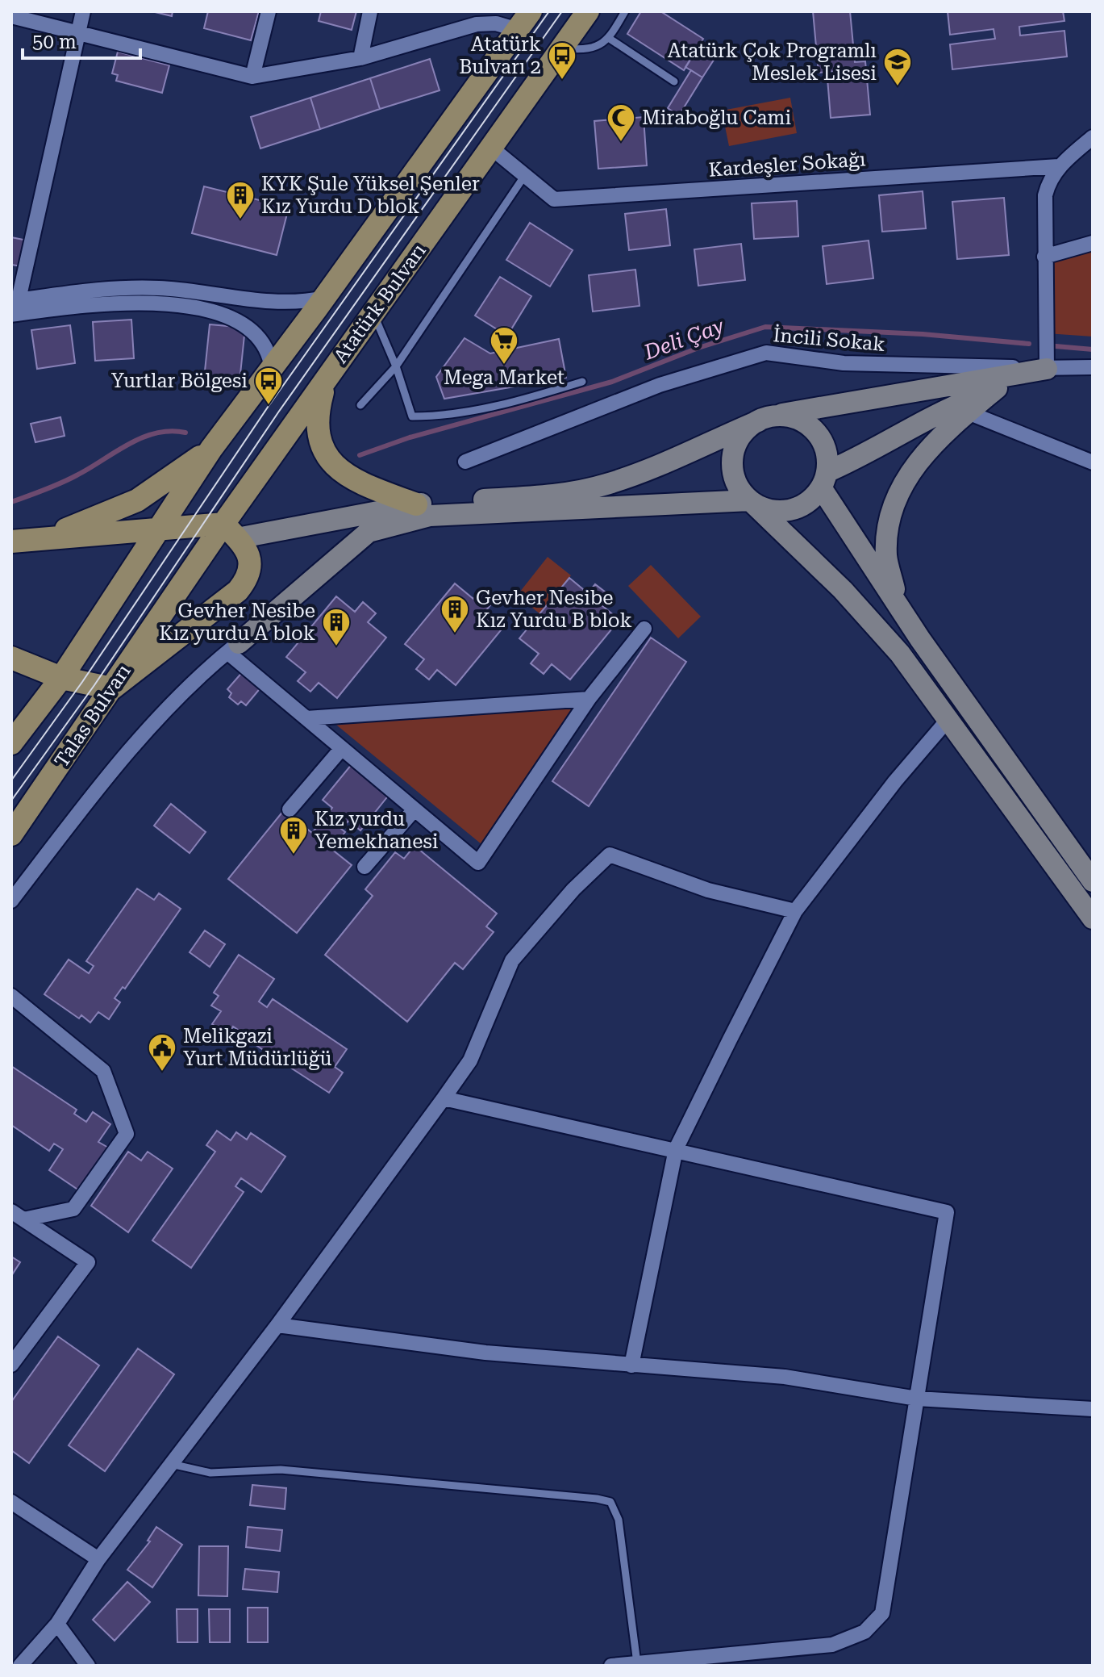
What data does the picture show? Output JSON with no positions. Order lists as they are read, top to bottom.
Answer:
{
  "streets": {
    "main road": ["Atatürk Bulvarı", "Talas Bulvarı"],
    "street": ["Kardeşler Sokağı", "İncili Sokak"]
  },
  "crossings": [
    ["Kardeşler Sokağı", "Atatürk Bulvarı"],
    ["Atatürk Bulvarı", "Talas Bulvarı"]
  ],
  "water": ["Deli Çay"],
  "places": {
    "bus stop": ["Atatürk Bulvarı 2", "Yurtlar Bölgesi"],
    "school or university": ["Atatürk Çok Programlı Meslek Lisesi"],
    "mosque": ["Miraboğlu Cami"],
    "building": [
      "KYK Şule Yüksel Şenler Kız Yurdu D blok",
      "Gevher Nesibe Kız Yurdu B blok",
      "Gevher Nesibe Kız yurdu A blok",
      "Kız yurdu Yemekhanesi"
    ],
    "supermarket": ["Mega Market"],
    "public building": ["Melikgazi Yurt Müdürlüğü"]
  },
  "scale_bar": "50 m"
}
